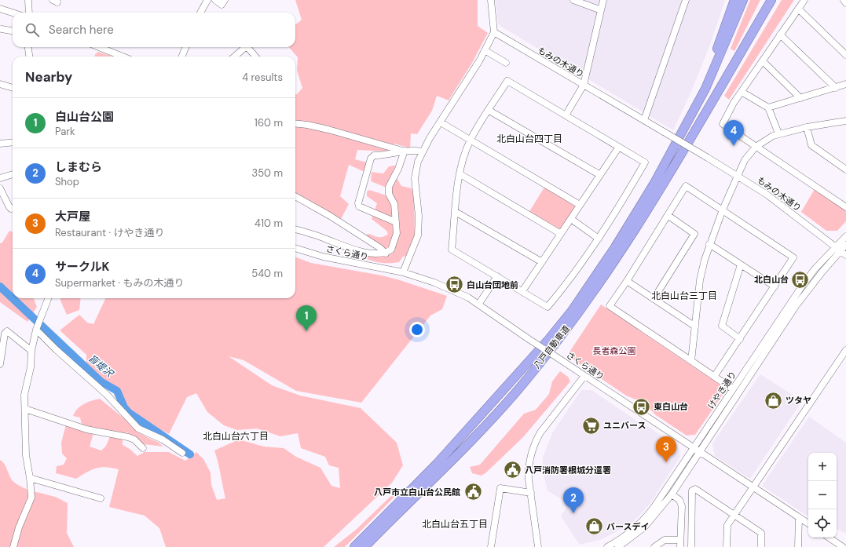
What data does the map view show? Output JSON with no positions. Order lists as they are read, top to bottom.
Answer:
{
  "streets": {
    "highway": ["八戸自動車道"],
    "street": ["もみの木通り", "さくら通り", "けやき通り"]
  },
  "crossings": [
    ["もみの木通り", "けやき通り"],
    ["さくら通り", "けやき通り"]
  ],
  "districts": [
    "北白山台四丁目",
    "北白山台三丁目",
    "北白山台六丁目",
    "北白山台五丁目"
  ],
  "water": ["盲堤沢"],
  "parks": ["長者森公園"],
  "places": {
    "bus stop": ["北白山台", "白山台団地前", "東白山台"],
    "shop": ["ツタヤ", "バースデイ"],
    "supermarket": ["ユニバース"],
    "public building": ["八戸消防署根城分遣署", "八戸市立白山台公民館"]
  },
  "page": {
    "search": "Search here",
    "heading": ["Nearby", "4 results"],
    "list": [
      {
        "mark": "1",
        "name": "白山台公園",
        "note": "Park",
        "value": "160 m"
      },
      {
        "mark": "2",
        "name": "しまむら",
        "note": "Shop",
        "value": "350 m"
      },
      {
        "mark": "3",
        "name": "大戸屋",
        "note": "Restaurant · けやき通り",
        "value": "410 m"
      },
      {
        "mark": "4",
        "name": "サークルK",
        "note": "Supermarket · もみの木通り",
        "value": "540 m"
      }
    ],
    "pins": [
      "4",
      "1",
      "3",
      "2"
    ],
    "map_buttons": ["+", "−"]
  }
}
